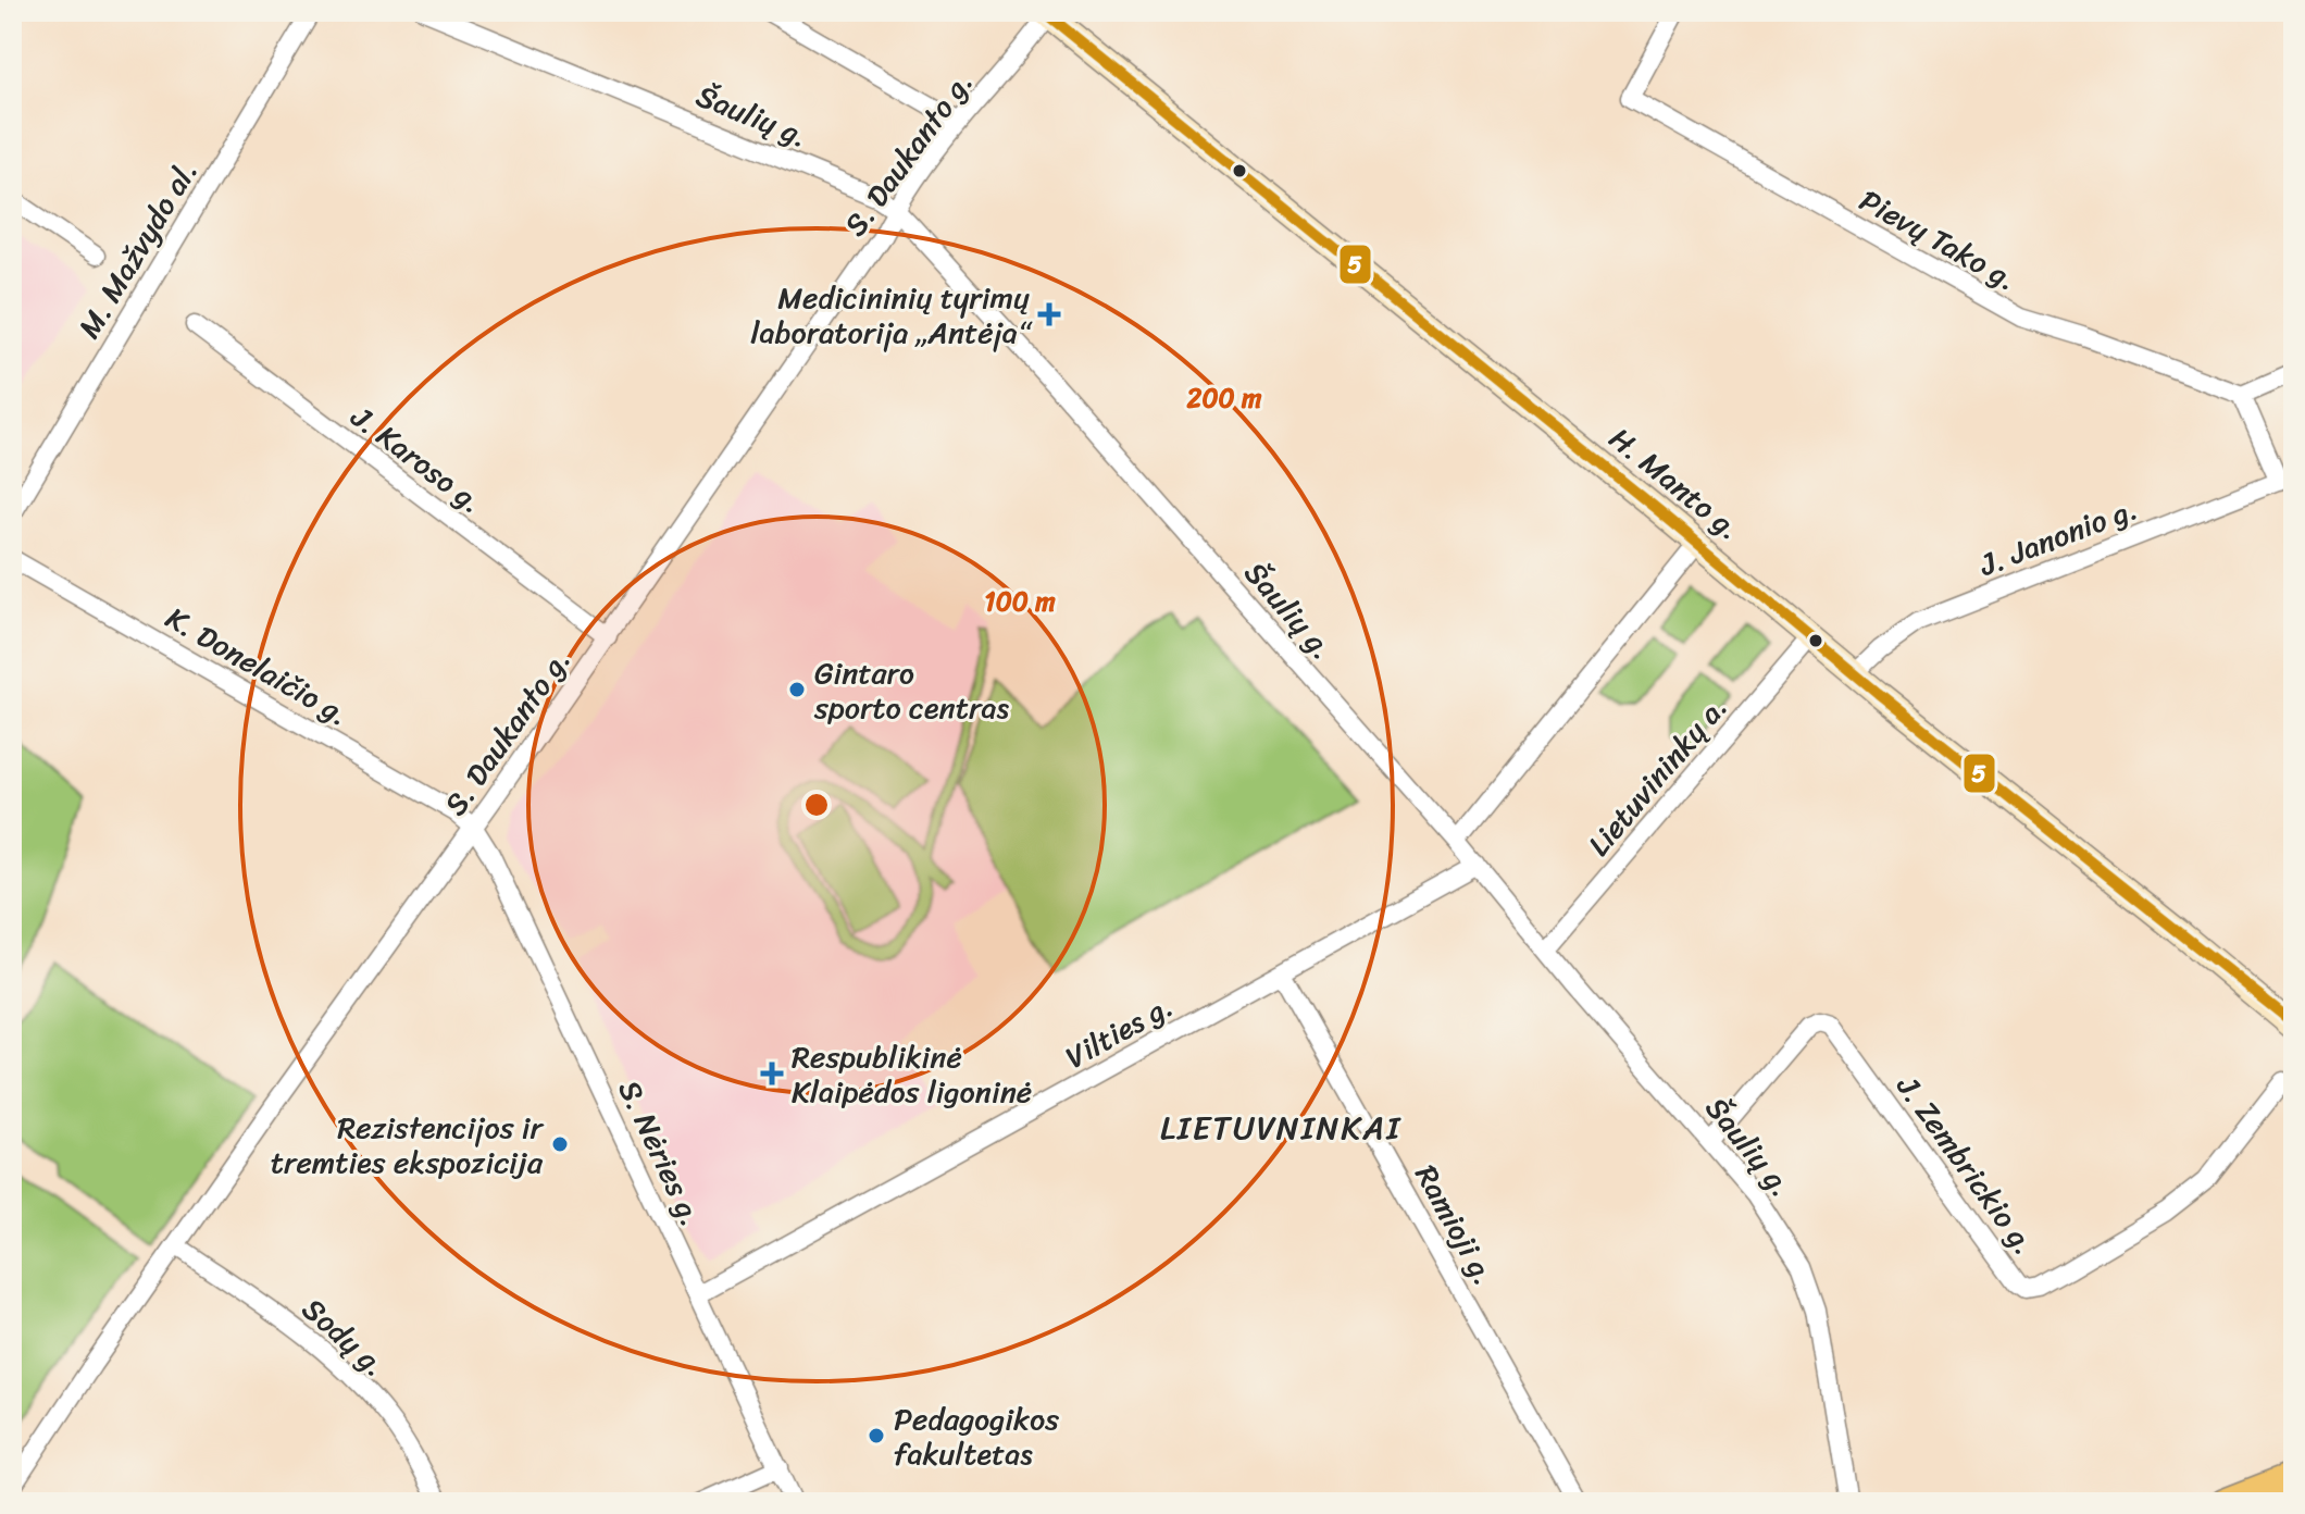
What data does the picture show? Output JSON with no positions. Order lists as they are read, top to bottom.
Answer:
{
  "streets": {
    "main road": ["H. Manto g."],
    "street": [
      "Šaulių g.",
      "S. Daukanto g.",
      "Pievų Tako g.",
      "M. Mažvydo al.",
      "J. Karoso g.",
      "J. Janonio g.",
      "K. Donelaičio g.",
      "Lietuvininkų a.",
      "Vilties g.",
      "S. Nėries g.",
      "J. Zembrickio g.",
      "Ramioji g.",
      "Sodų g."
    ]
  },
  "crossings": [
    ["Šaulių g.", "S. Daukanto g."],
    ["Šaulių g.", "Lietuvininkų a."],
    ["Šaulių g.", "Vilties g."],
    ["Šaulių g.", "J. Zembrickio g."],
    ["S. Daukanto g.", "J. Karoso g."],
    ["S. Daukanto g.", "H. Manto g."],
    ["S. Daukanto g.", "K. Donelaičio g."],
    ["S. Daukanto g.", "S. Nėries g."],
    ["S. Daukanto g.", "Sodų g."],
    ["H. Manto g.", "J. Janonio g."],
    ["H. Manto g.", "Lietuvininkų a."],
    ["K. Donelaičio g.", "S. Nėries g."],
    ["Vilties g.", "S. Nėries g."],
    ["Vilties g.", "Ramioji g."]
  ],
  "districts": ["LIETUVNINKAI"],
  "places": {
    "health": ["Medicininių tyrimų laboratorija „Antėja“", "Respublikinė Klaipėdos ligoninė"],
    "other": ["Gintaro sporto centras", "Rezistencijos ir tremties ekspozicija", "Pedagogikos fakultetas"]
  },
  "lines": ["transit line 5"],
  "rings": ["200 m", "100 m"]
}
